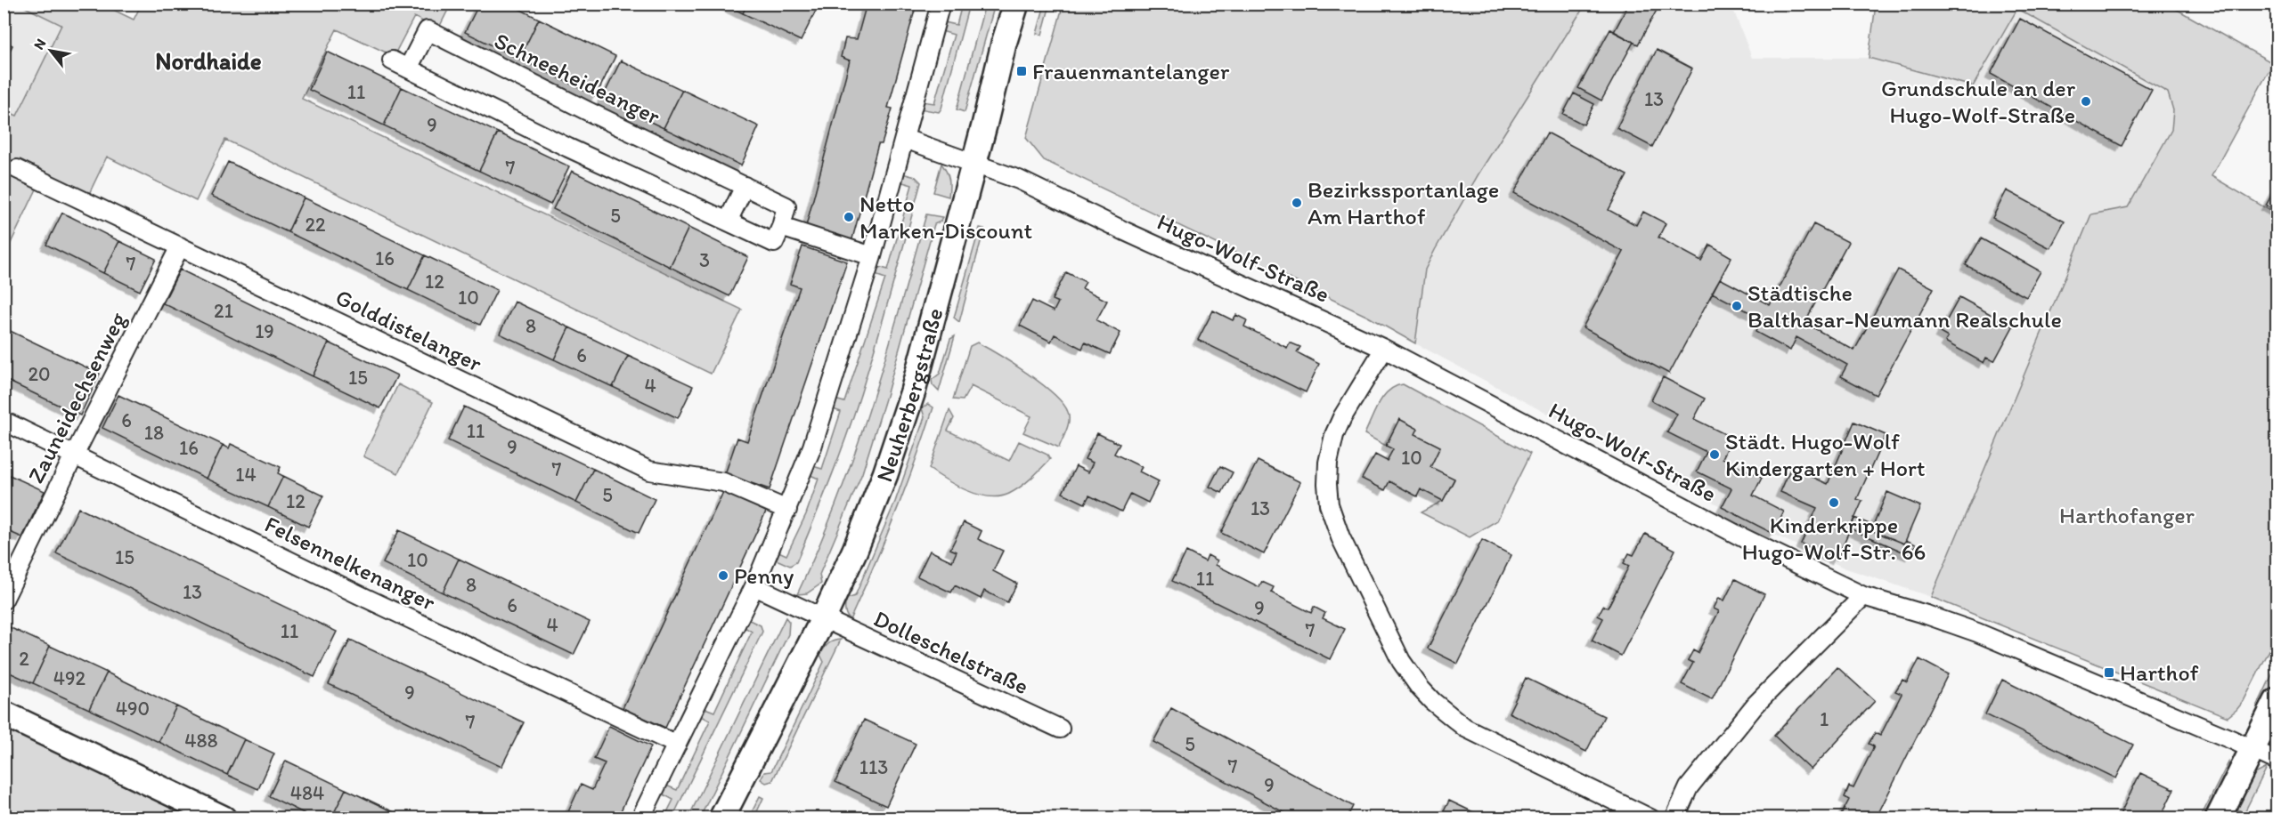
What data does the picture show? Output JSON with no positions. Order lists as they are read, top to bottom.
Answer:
{
  "streets": {
    "main road": ["Neuherbergstraße"],
    "street": [
      "Schneeheideanger",
      "Hugo-Wolf-Straße",
      "Golddistelanger",
      "Zauneidechsenweg",
      "Felsennelkenanger",
      "Dolleschelstraße"
    ]
  },
  "crossings": [
    ["Hugo-Wolf-Straße", "Neuherbergstraße"],
    ["Golddistelanger", "Zauneidechsenweg"],
    ["Neuherbergstraße", "Dolleschelstraße"],
    ["Zauneidechsenweg", "Felsennelkenanger"]
  ],
  "districts": ["Nordhaide"],
  "parks": ["Harthofanger"],
  "places": {
    "transit": ["Frauenmantelanger", "Harthof"],
    "other": [
      "Grundschule an der Hugo-Wolf-Straße",
      "Bezirkssportanlage Am Harthof",
      "Netto Marken-Discount",
      "Städtische Balthasar-Neumann Realschule",
      "Städt. Hugo-Wolf Kindergarten + Hort",
      "Kinderkrippe Hugo-Wolf-Str. 66",
      "Penny"
    ]
  },
  "house_numbers": [
    "11",
    "13",
    "9",
    "7",
    "5",
    "22",
    "16",
    "3",
    "7",
    "12",
    "10",
    "21",
    "8",
    "19",
    "6",
    "20",
    "15",
    "4",
    "6",
    "11",
    "18",
    "9",
    "16",
    "10",
    "7",
    "14",
    "5",
    "12",
    "13",
    "15",
    "10",
    "11",
    "8",
    "13",
    "6",
    "9",
    "4",
    "7",
    "11",
    "2",
    "492",
    "9",
    "490",
    "1",
    "7",
    "488",
    "5",
    "7",
    "113",
    "9",
    "484"
  ],
  "north": "top left"
}
